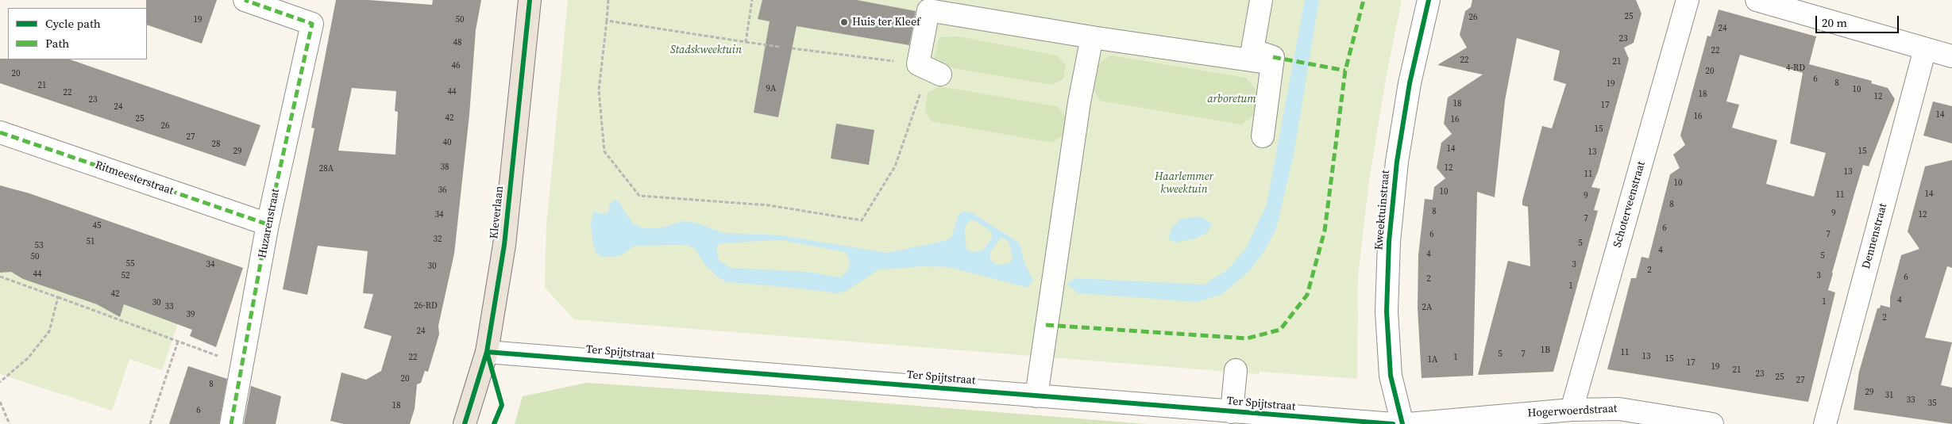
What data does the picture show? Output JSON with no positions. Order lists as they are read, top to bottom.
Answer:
{
  "streets": {
    "main road": ["Kleverlaan"],
    "street": [
      "Ritmeesterstraat",
      "Schoterveenstraat",
      "Kweektuinstraat",
      "Huzarenstraat",
      "Dennenstraat",
      "Ter Spijtstraat",
      "Hogerwoerdstraat"
    ]
  },
  "crossings": [
    ["Ritmeesterstraat", "Huzarenstraat"],
    ["Schoterveenstraat", "Hogerwoerdstraat"],
    ["Kleverlaan", "Ter Spijtstraat"]
  ],
  "parks": ["Stadskweektuin", "arboretum", "Haarlemmer kweektuin"],
  "places": ["Huis ter Kleef"],
  "house_numbers": [
    "25",
    "26",
    "19",
    "50",
    "24",
    "23",
    "48",
    "22",
    "22",
    "21",
    "46",
    "4-RD",
    "20",
    "20",
    "6",
    "8",
    "19",
    "21",
    "9A",
    "10",
    "44",
    "22",
    "18",
    "12",
    "23",
    "18",
    "17",
    "24",
    "14",
    "16",
    "42",
    "25",
    "16",
    "26",
    "15",
    "27",
    "40",
    "28",
    "14",
    "29",
    "15",
    "13",
    "38",
    "12",
    "28A",
    "13",
    "11",
    "10",
    "36",
    "10",
    "14",
    "11",
    "9",
    "8",
    "8",
    "9",
    "34",
    "12",
    "7",
    "45",
    "6",
    "6",
    "7",
    "32",
    "51",
    "5",
    "53",
    "4",
    "4",
    "5",
    "50",
    "55",
    "34",
    "3",
    "30",
    "2",
    "44",
    "52",
    "3",
    "6",
    "2",
    "1",
    "42",
    "4",
    "1",
    "30",
    "26-RD",
    "33",
    "2A",
    "39",
    "2",
    "24",
    "1B",
    "11",
    "5",
    "7",
    "13",
    "22",
    "1",
    "15",
    "1A",
    "17",
    "19",
    "21",
    "23",
    "25",
    "20",
    "27",
    "8",
    "29",
    "31",
    "33",
    "35",
    "18",
    "6"
  ],
  "legend": ["Cycle path", "Path"],
  "scale_bar": "20 m"
}
